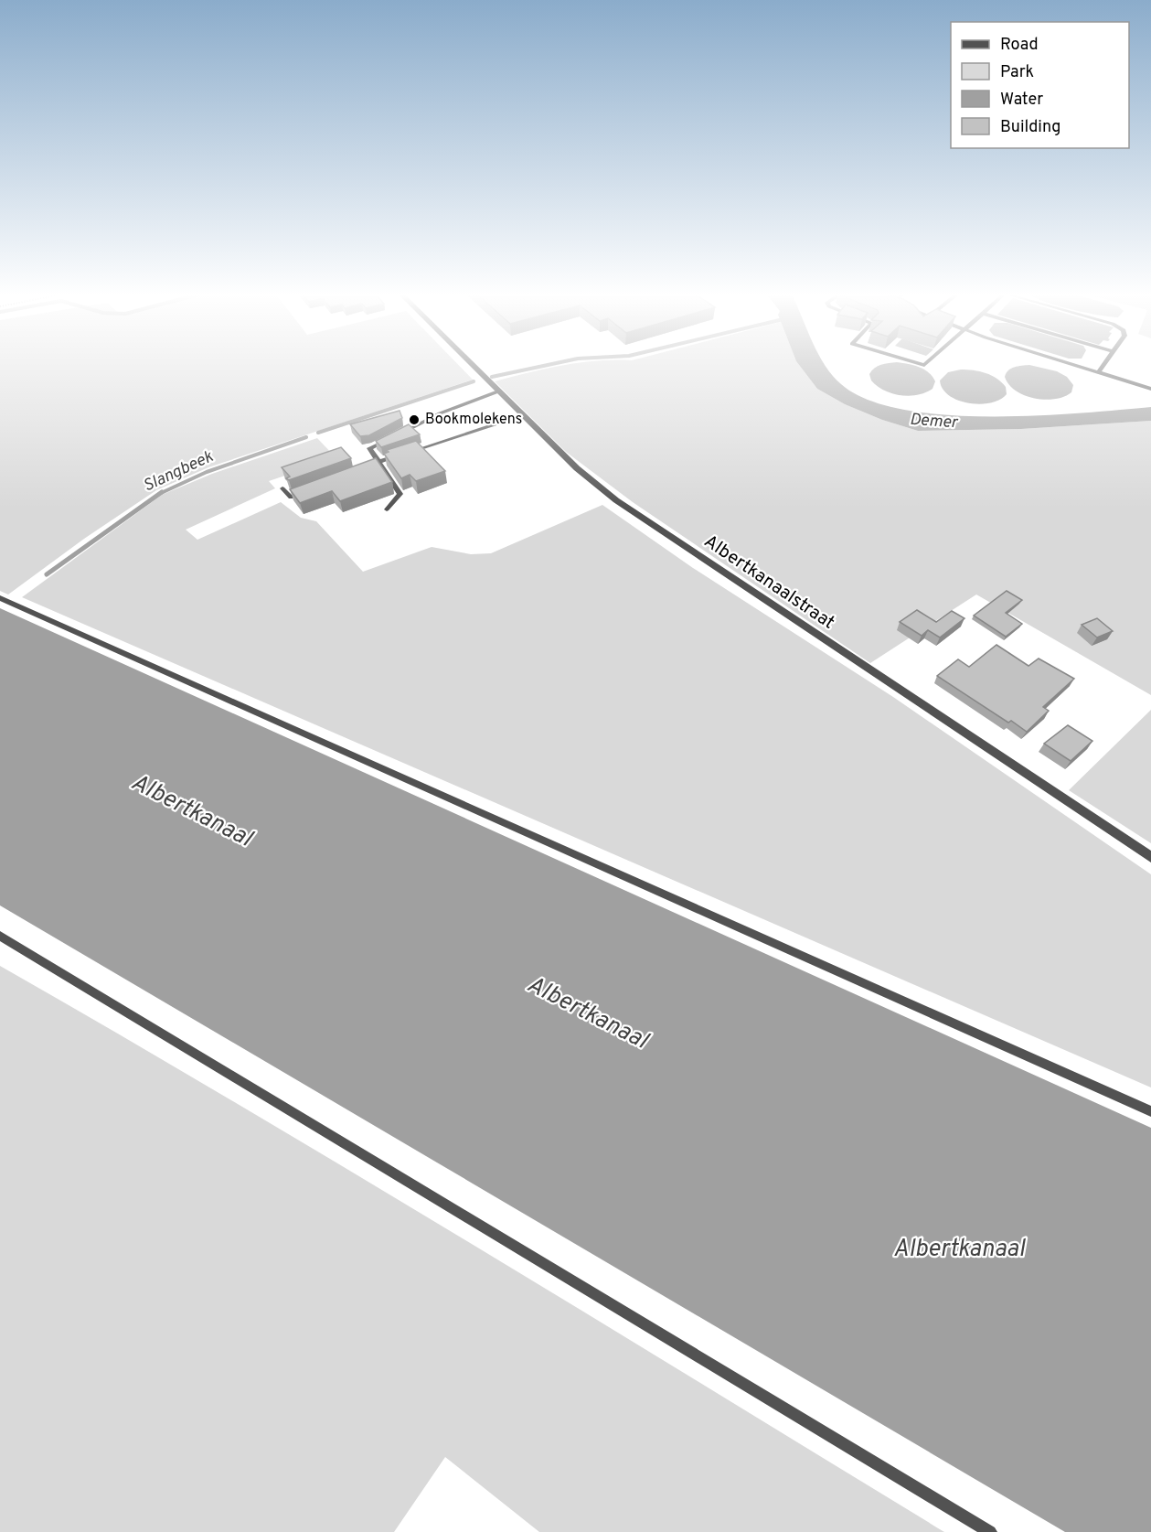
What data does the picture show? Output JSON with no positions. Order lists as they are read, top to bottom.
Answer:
{
  "streets": {
    "street": ["Albertkanaalstraat"]
  },
  "water": ["Demer", "Slangbeek", "Albertkanaal"],
  "places": ["Bookmolekens"],
  "legend": [
    "Road",
    "Park",
    "Water",
    "Building"
  ]
}
